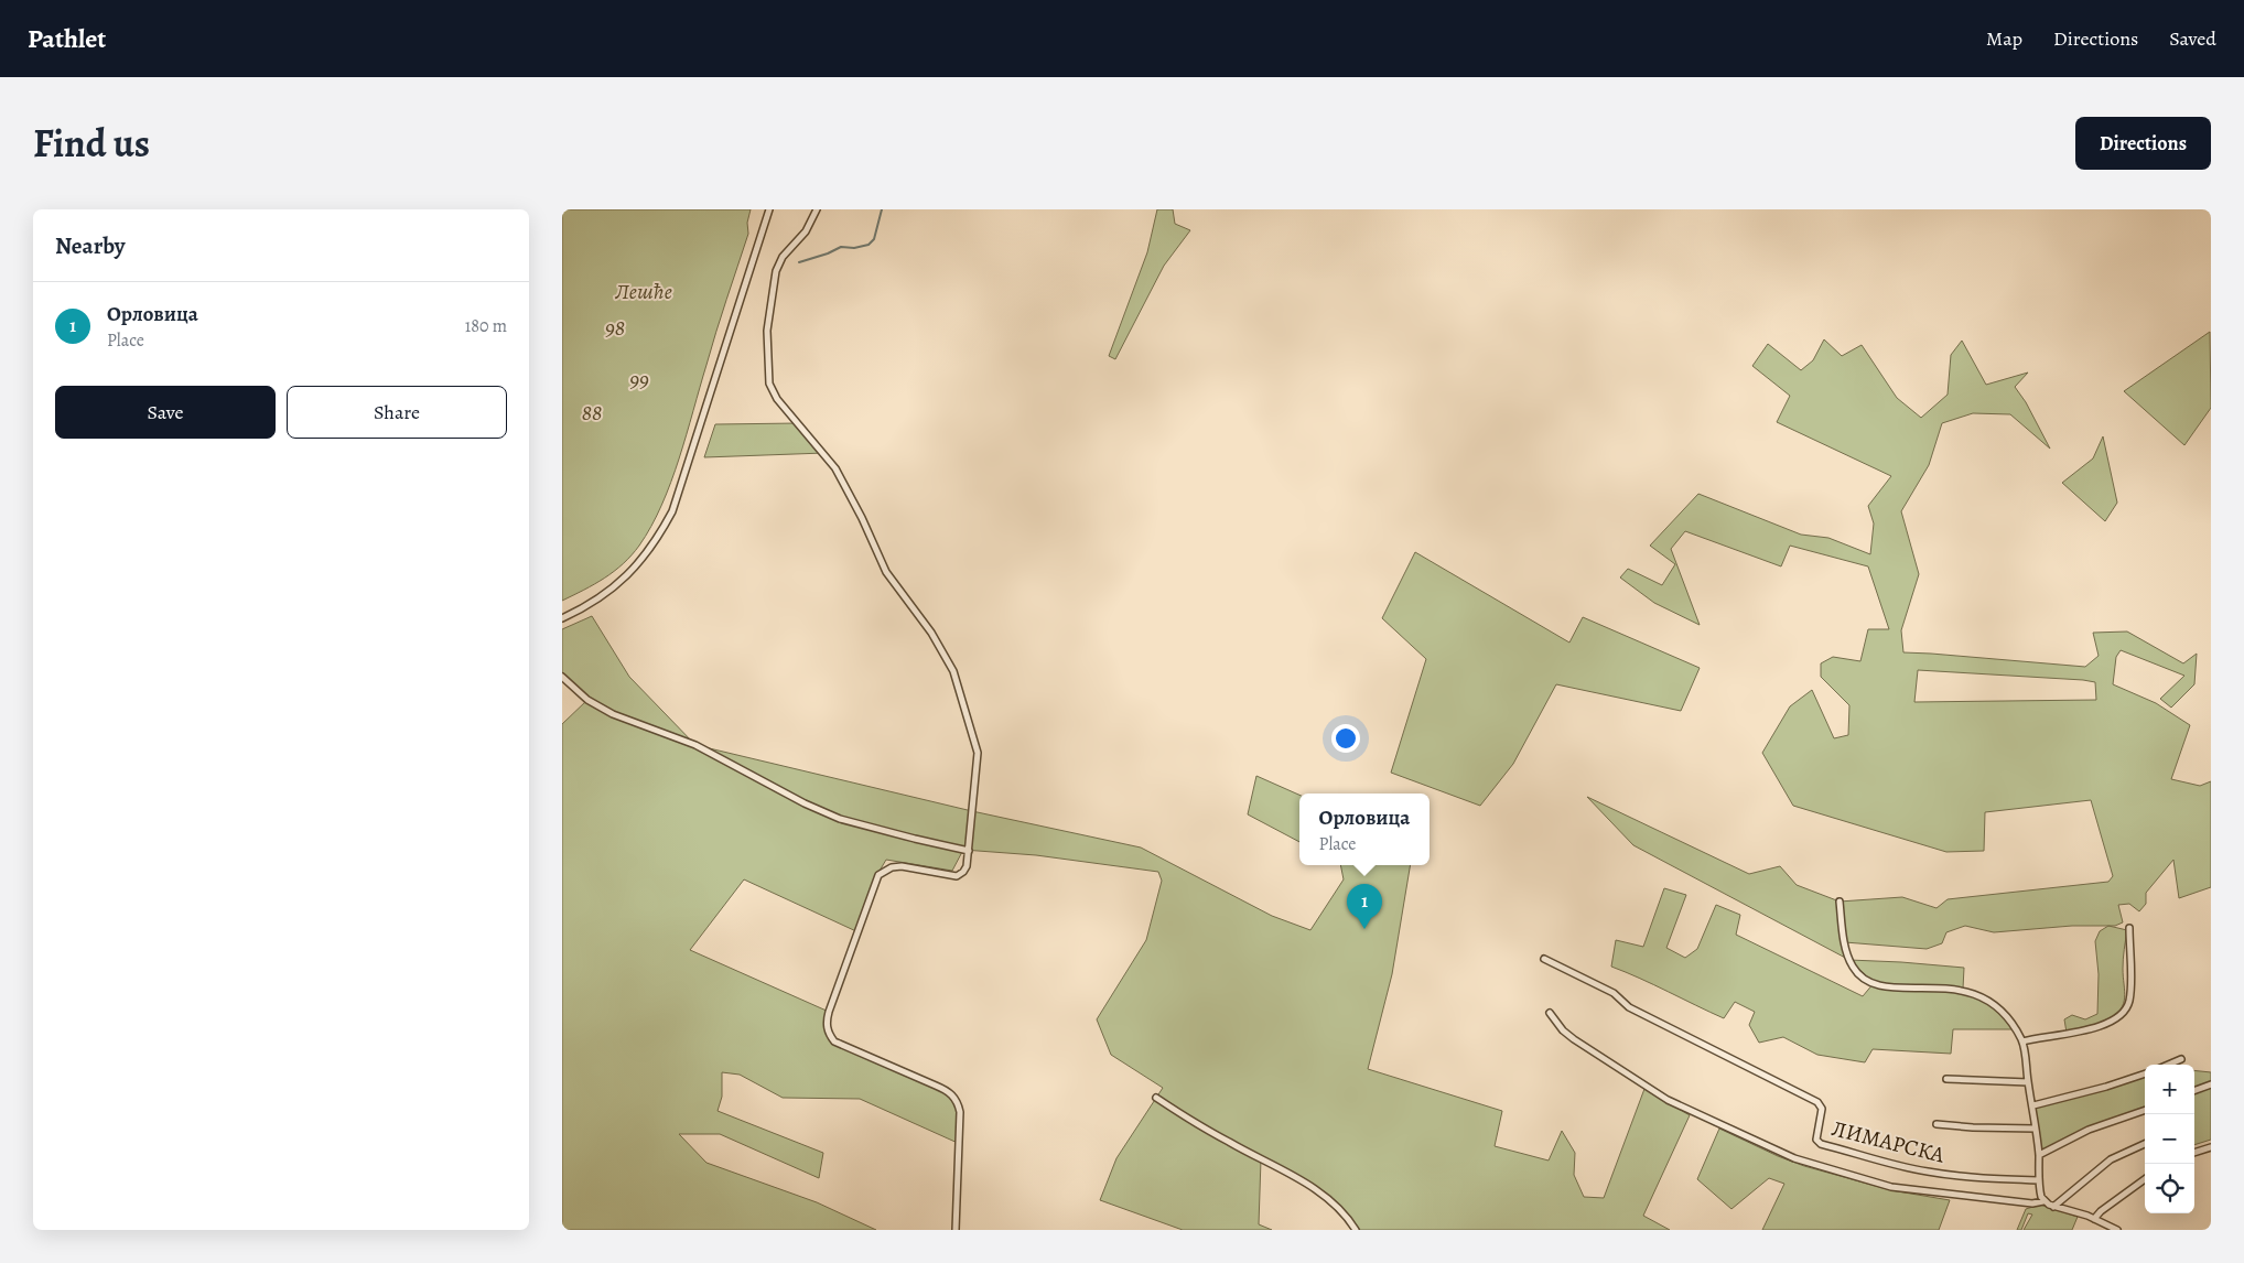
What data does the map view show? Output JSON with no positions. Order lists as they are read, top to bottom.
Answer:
{
  "streets": {
    "street": ["ЛИМАРСКА"]
  },
  "parks": [
    "Лешће",
    "98",
    "99",
    "88"
  ],
  "page": {
    "header": "Pathlet",
    "nav": ["Map", "Directions", "Saved"],
    "title": "Find us",
    "buttons": [
      "Directions",
      ["Save", "Share"]
    ],
    "heading": "Nearby",
    "list": [
      {
        "mark": "1",
        "name": "Орловица",
        "note": "Place",
        "value": "180 m"
      }
    ],
    "popup": ["Орловица", "Place"],
    "pins": "1",
    "map_buttons": ["+", "−"]
  }
}
